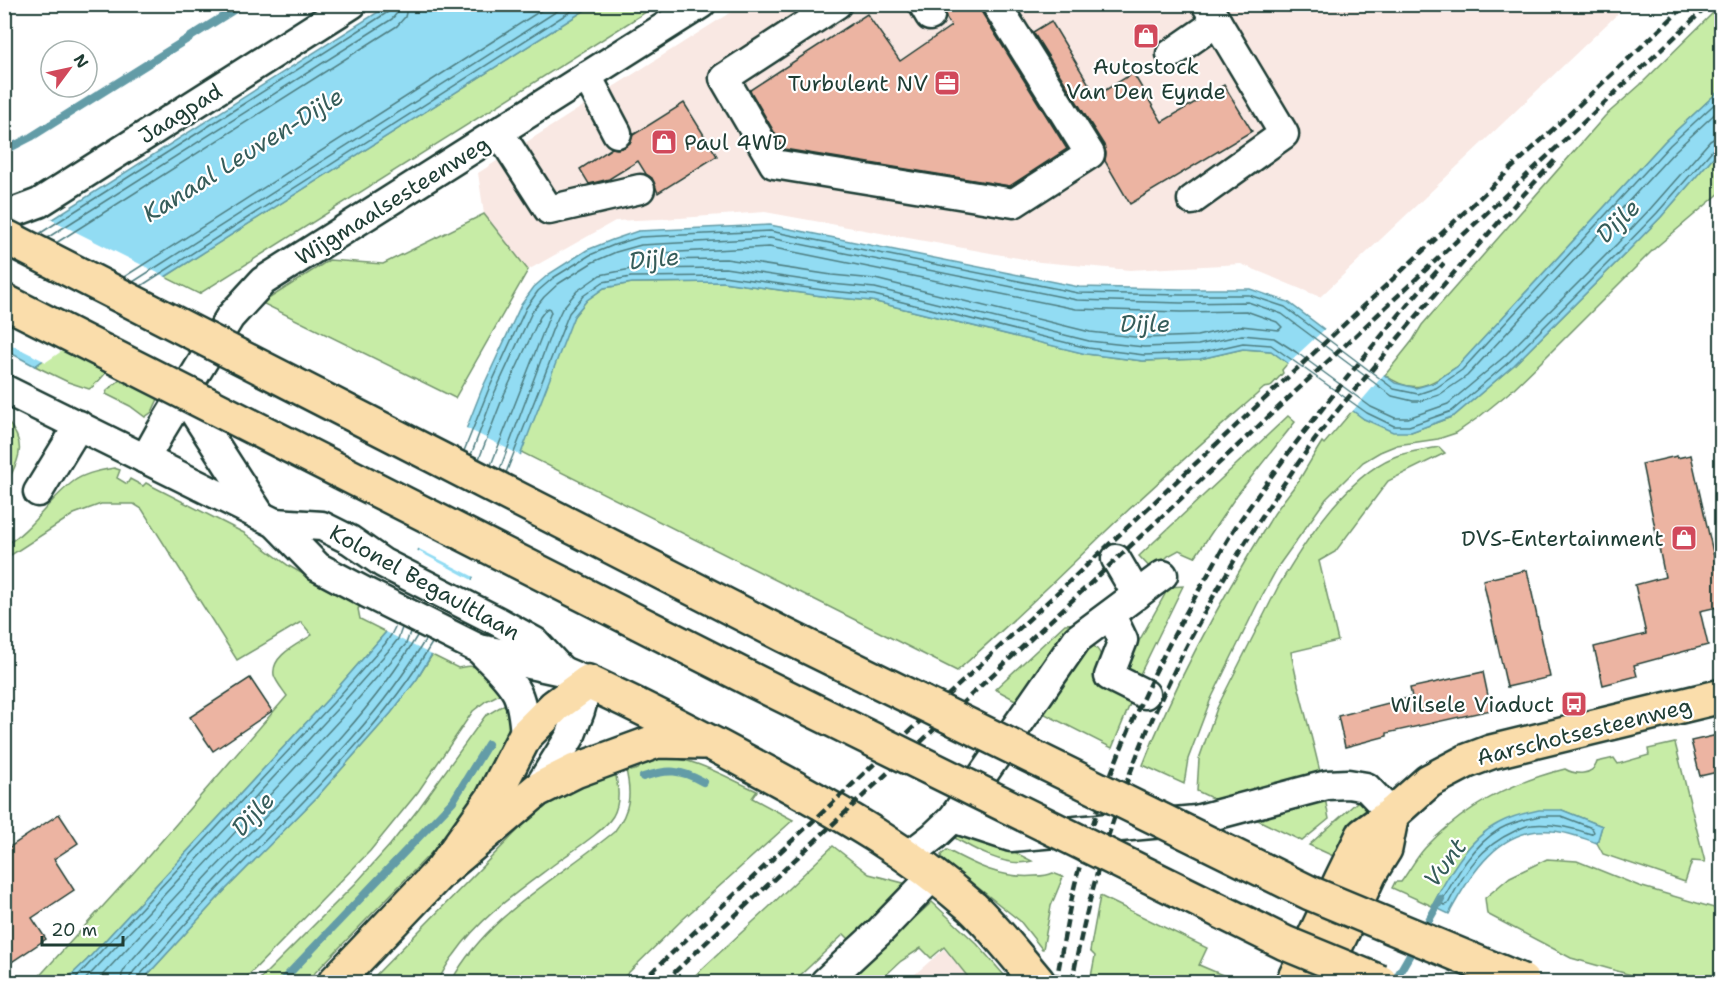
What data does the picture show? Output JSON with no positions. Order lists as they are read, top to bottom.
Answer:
{
  "streets": {
    "main road": ["Aarschotsesteenweg"],
    "street": ["Jaagpad", "Wijgmaalsesteenweg", "Kolonel Begaultlaan"]
  },
  "crossings": [
    ["Wijgmaalsesteenweg", "Kolonel Begaultlaan"]
  ],
  "water": ["Kanaal Leuven-Dijle", "Dijle", "Vunt"],
  "places": {
    "shop": ["Autostock Van Den Eynde", "Paul 4WD", "DVS-Entertainment"],
    "office": ["Turbulent NV"],
    "bus stop": ["Wilsele Viaduct"]
  },
  "scale_bar": "20 m",
  "north": "top right"
}
